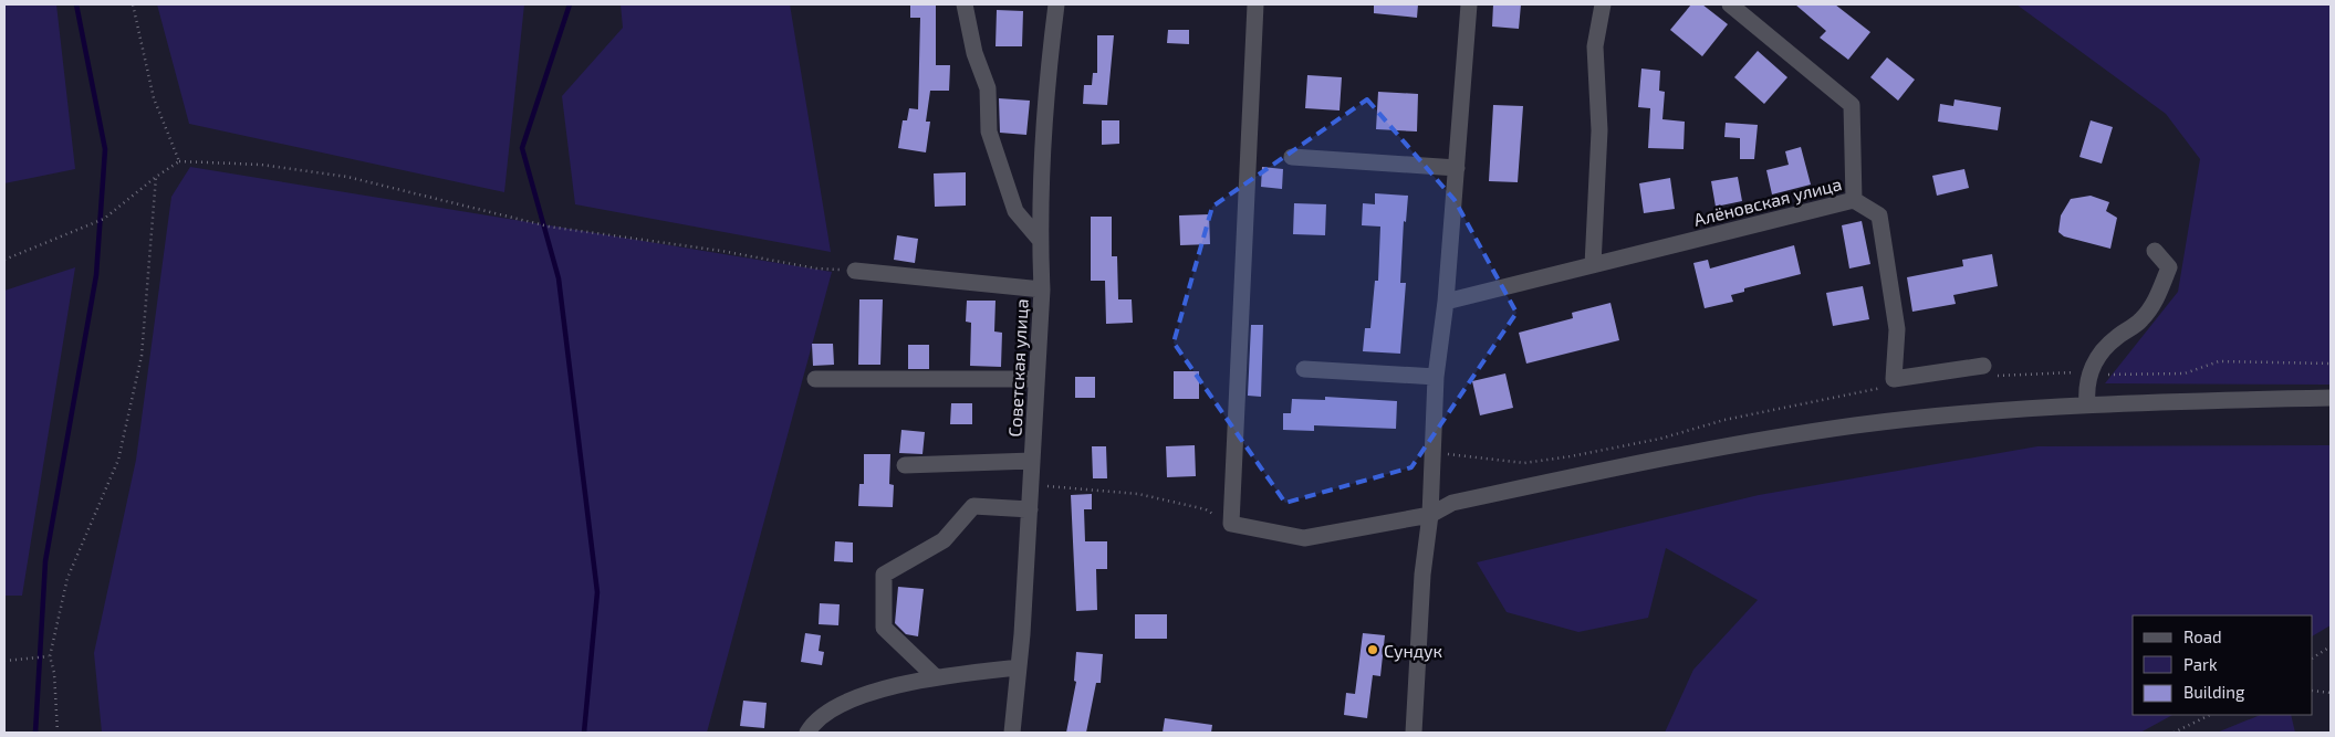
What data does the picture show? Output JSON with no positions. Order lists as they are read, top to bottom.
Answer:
{
  "streets": {
    "street": ["Алёновская улица", "Советская улица"]
  },
  "places": ["Сундук"],
  "legend": ["Road", "Park", "Building"]
}
